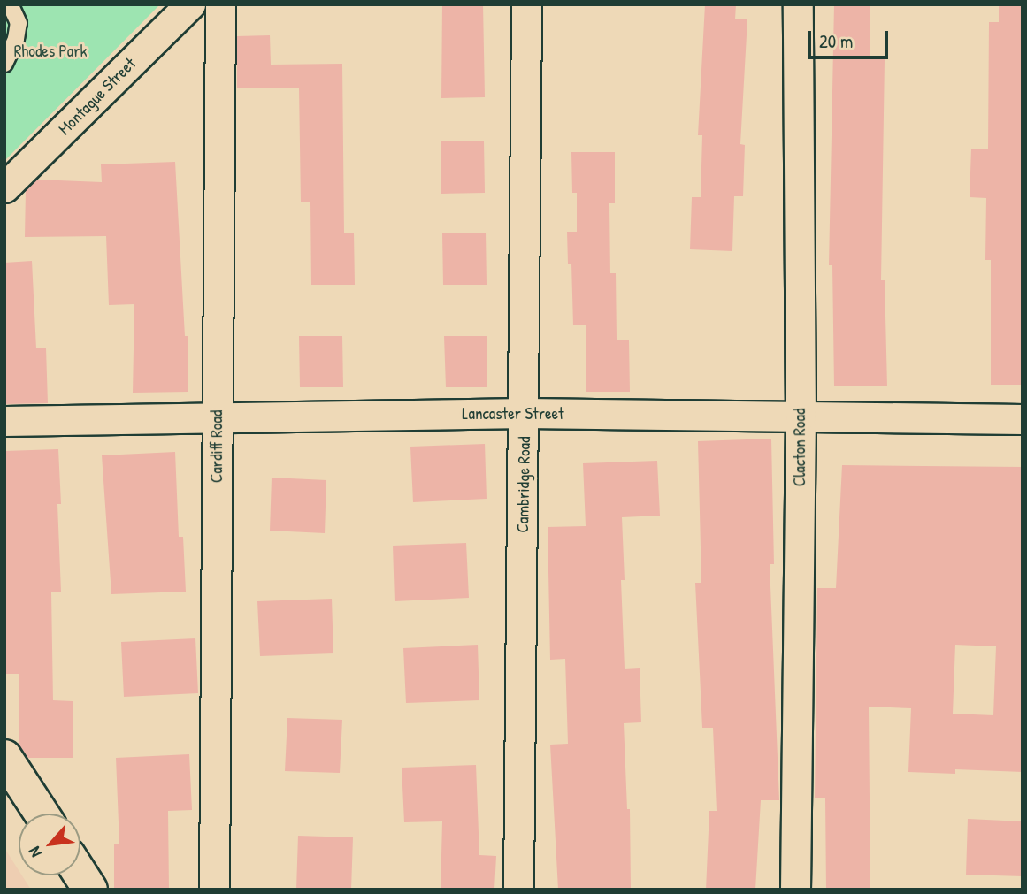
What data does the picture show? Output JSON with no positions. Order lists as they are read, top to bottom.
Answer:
{
  "streets": {
    "street": [
      "Montague Street",
      "Lancaster Street",
      "Cardiff Road",
      "Clacton Road",
      "Cambridge Road"
    ]
  },
  "crossings": [
    ["Lancaster Street", "Cardiff Road"],
    ["Lancaster Street", "Clacton Road"],
    ["Lancaster Street", "Cambridge Road"]
  ],
  "parks": ["Rhodes Park"],
  "scale_bar": "20 m",
  "north": "bottom left"
}
